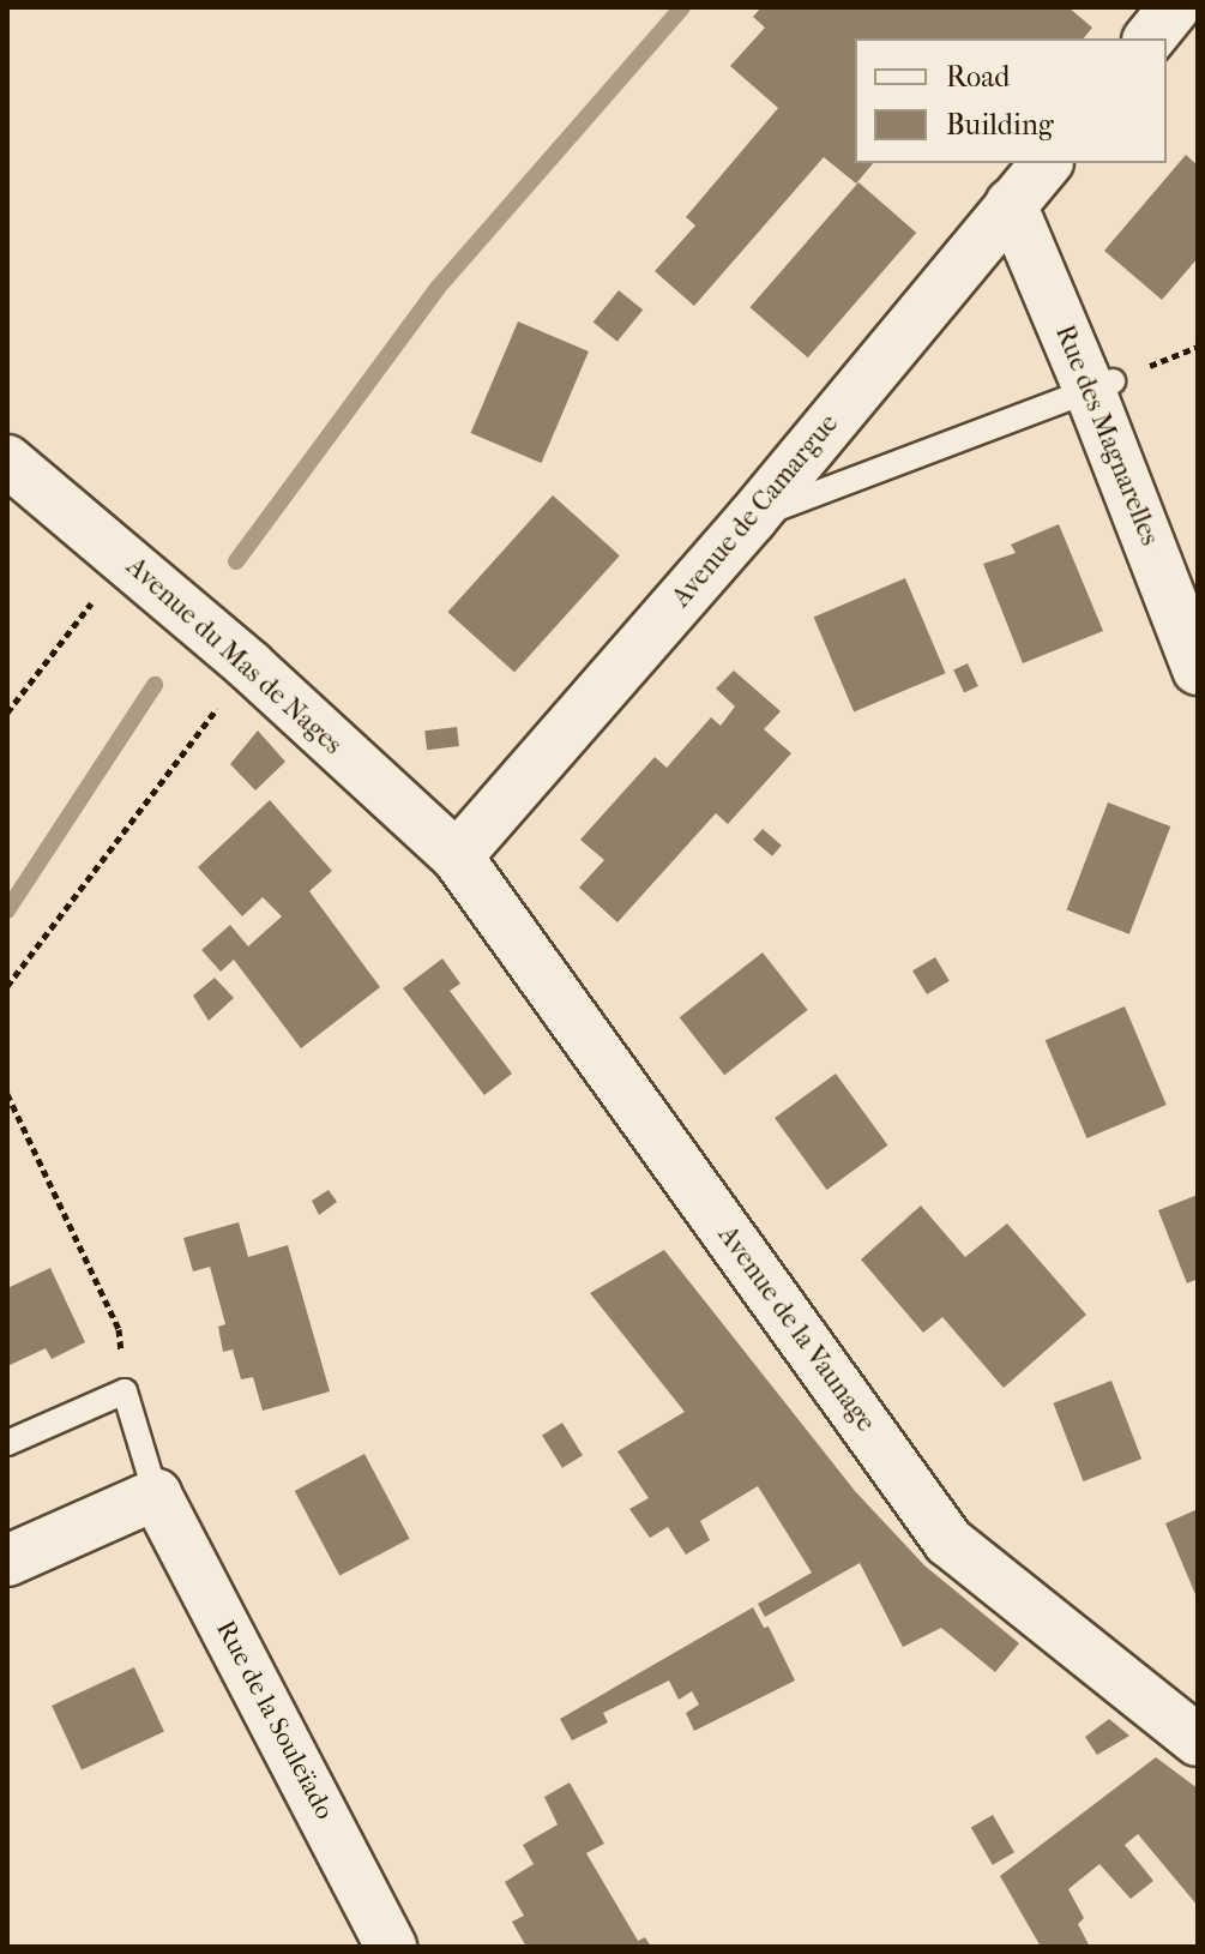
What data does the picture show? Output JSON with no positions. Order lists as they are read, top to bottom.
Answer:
{
  "streets": {
    "street": [
      "Rue des Magnarelles",
      "Avenue de Camargue",
      "Avenue du Mas de Nages",
      "Avenue de la Vaunage",
      "Rue de la Souleïado"
    ]
  },
  "crossings": [
    ["Rue des Magnarelles", "Avenue de Camargue"],
    ["Avenue de Camargue", "Avenue du Mas de Nages"],
    ["Avenue de Camargue", "Avenue de la Vaunage"],
    ["Avenue du Mas de Nages", "Avenue de la Vaunage"]
  ],
  "legend": ["Road", "Building"]
}
